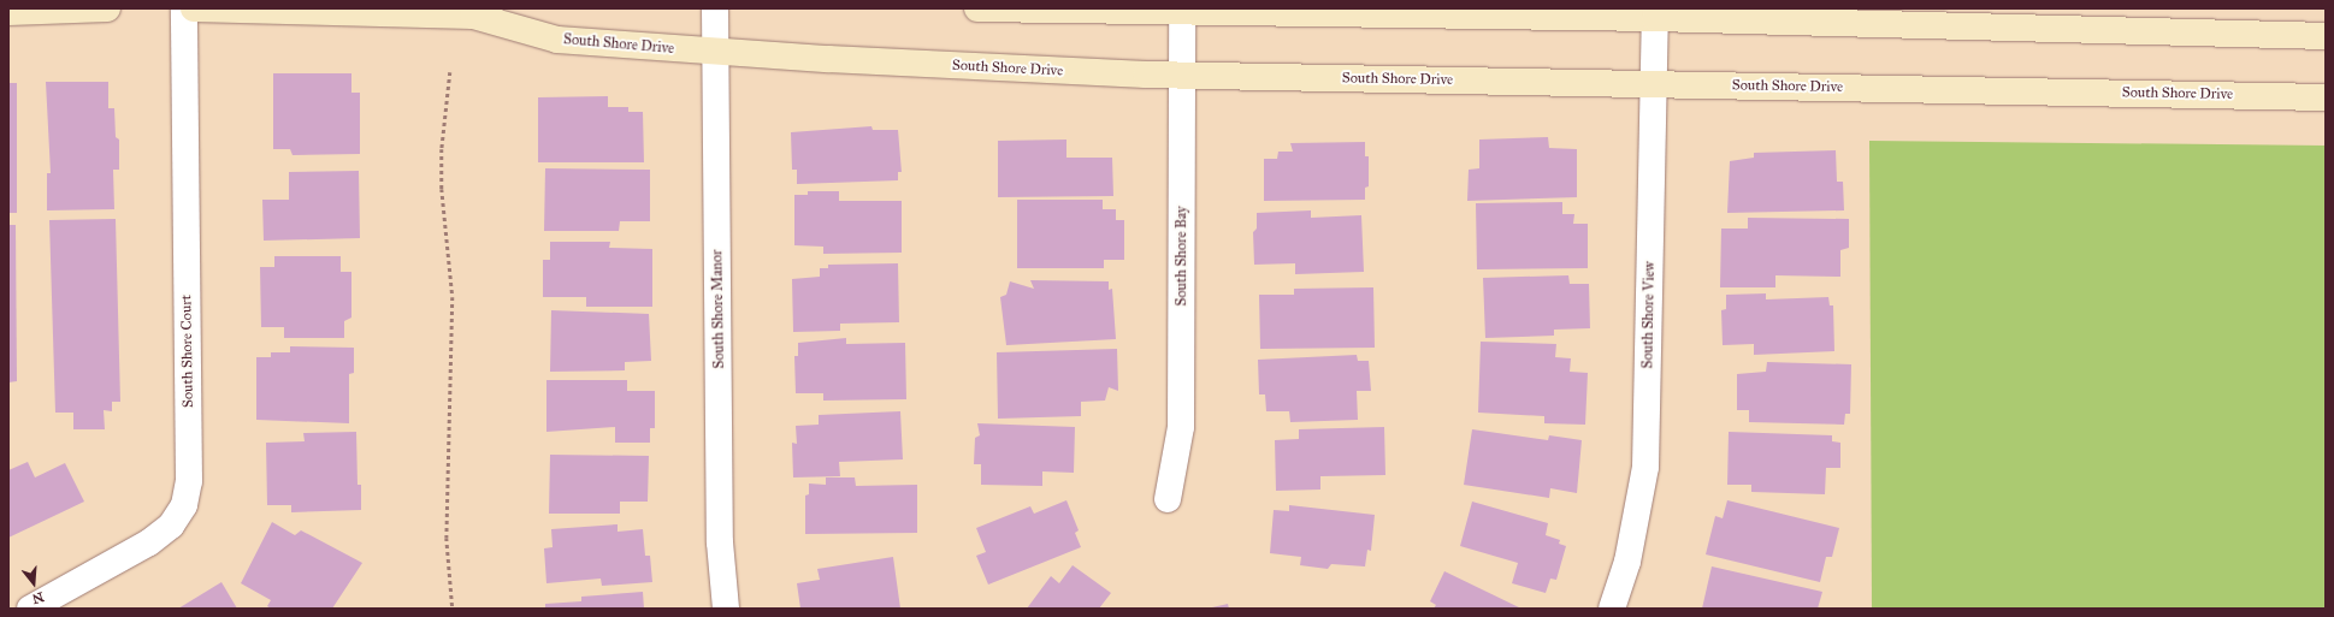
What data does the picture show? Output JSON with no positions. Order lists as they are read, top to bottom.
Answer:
{
  "streets": {
    "street": [
      "South Shore Drive",
      "South Shore Bay",
      "South Shore Manor",
      "South Shore View",
      "South Shore Court"
    ]
  },
  "crossings": [
    ["South Shore Drive", "South Shore Bay"],
    ["South Shore Drive", "South Shore Manor"],
    ["South Shore Drive", "South Shore View"]
  ],
  "north": "bottom"
}
